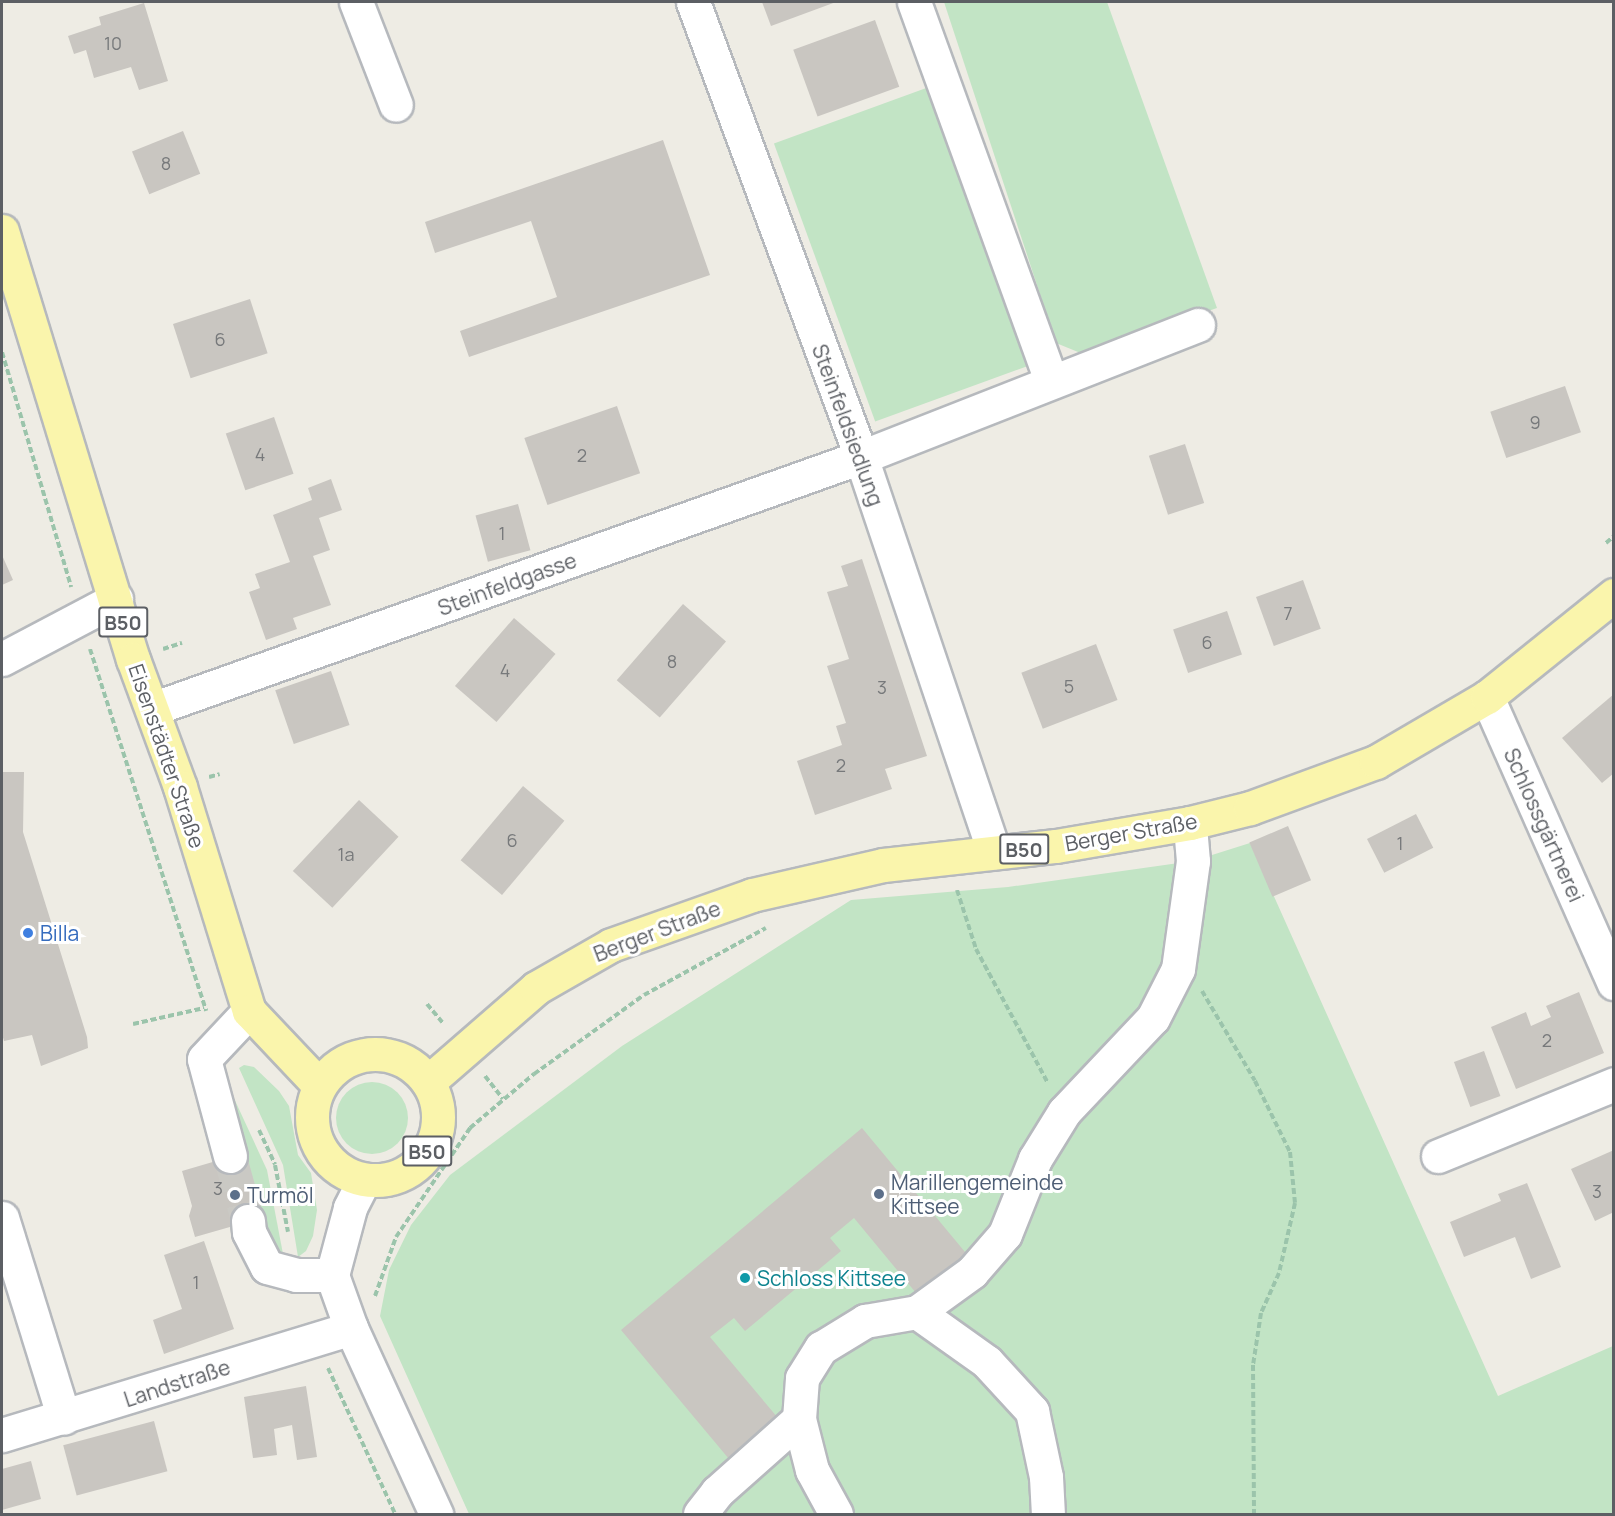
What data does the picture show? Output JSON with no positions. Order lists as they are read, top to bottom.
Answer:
{
  "streets": {
    "main road": ["B50", "Eisenstädter Straße", "Berger Straße"],
    "street": [
      "Steinfeldsiedlung",
      "Steinfeldgasse",
      "Schlossgärtnerei",
      "Landstraße"
    ]
  },
  "crossings": [
    ["Steinfeldsiedlung", "Steinfeldgasse"],
    ["Steinfeldsiedlung", "Berger Straße"],
    ["Steinfeldgasse", "Eisenstädter Straße"],
    ["B50", "Eisenstädter Straße"],
    ["B50", "Berger Straße"],
    ["Eisenstädter Straße", "Berger Straße"],
    ["Schlossgärtnerei", "Berger Straße"]
  ],
  "places": [
    "Billa",
    "Marillengemeinde Kittsee",
    "Turmöl",
    "Schloss Kittsee"
  ],
  "house_numbers": [
    "10",
    "8",
    "6",
    "9",
    "4",
    "2",
    "1",
    "7",
    "6",
    "8",
    "4",
    "5",
    "3",
    "2",
    "6",
    "1",
    "1a",
    "2",
    "3",
    "3",
    "1"
  ]
}
